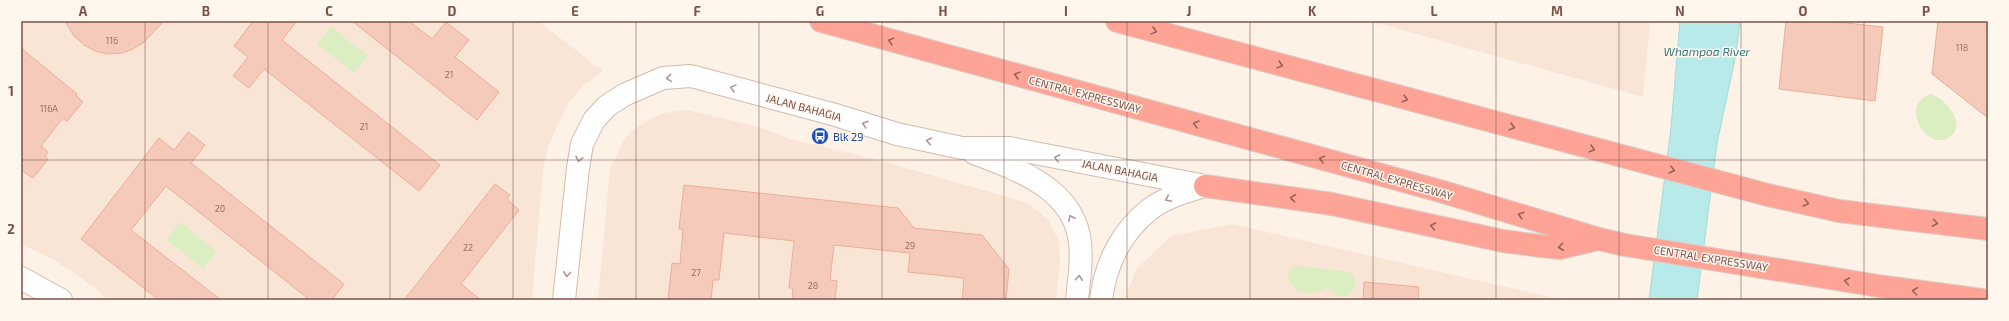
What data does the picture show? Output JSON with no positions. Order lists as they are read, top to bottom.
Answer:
{
  "streets": {
    "highway": ["CENTRAL EXPRESSWAY"],
    "street": ["JALAN BAHAGIA"]
  },
  "water": ["Whampoa River"],
  "places": {
    "bus stop": ["Blk 29"]
  },
  "house_numbers": [
    "116",
    "118",
    "21",
    "116A",
    "21",
    "20",
    "29",
    "22",
    "27",
    "28"
  ],
  "grid": {
    "columns": [
      "A",
      "B",
      "C",
      "D",
      "E",
      "F",
      "G",
      "H",
      "I",
      "J",
      "K",
      "L",
      "M",
      "N",
      "O",
      "P"
    ],
    "rows": ["1", "2"]
  }
}
